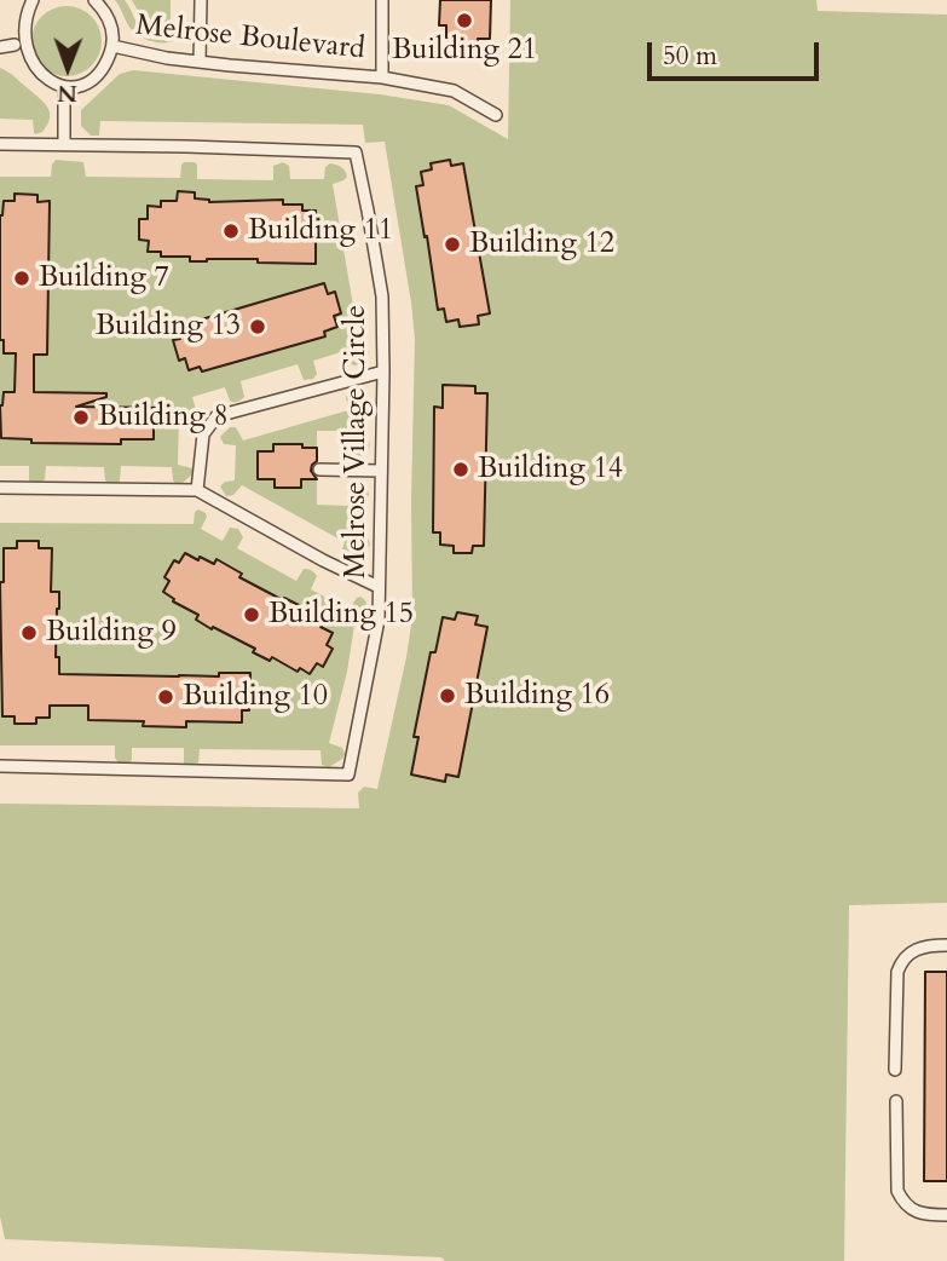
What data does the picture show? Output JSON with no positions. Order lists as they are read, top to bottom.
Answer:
{
  "streets": {
    "lane": ["Melrose Boulevard", "Melrose Village Circle"]
  },
  "places": [
    "Building 21",
    "Building 11",
    "Building 12",
    "Building 7",
    "Building 13",
    "Building 8",
    "Building 14",
    "Building 15",
    "Building 9",
    "Building 16",
    "Building 10"
  ],
  "scale_bar": "50 m",
  "north": "bottom"
}
